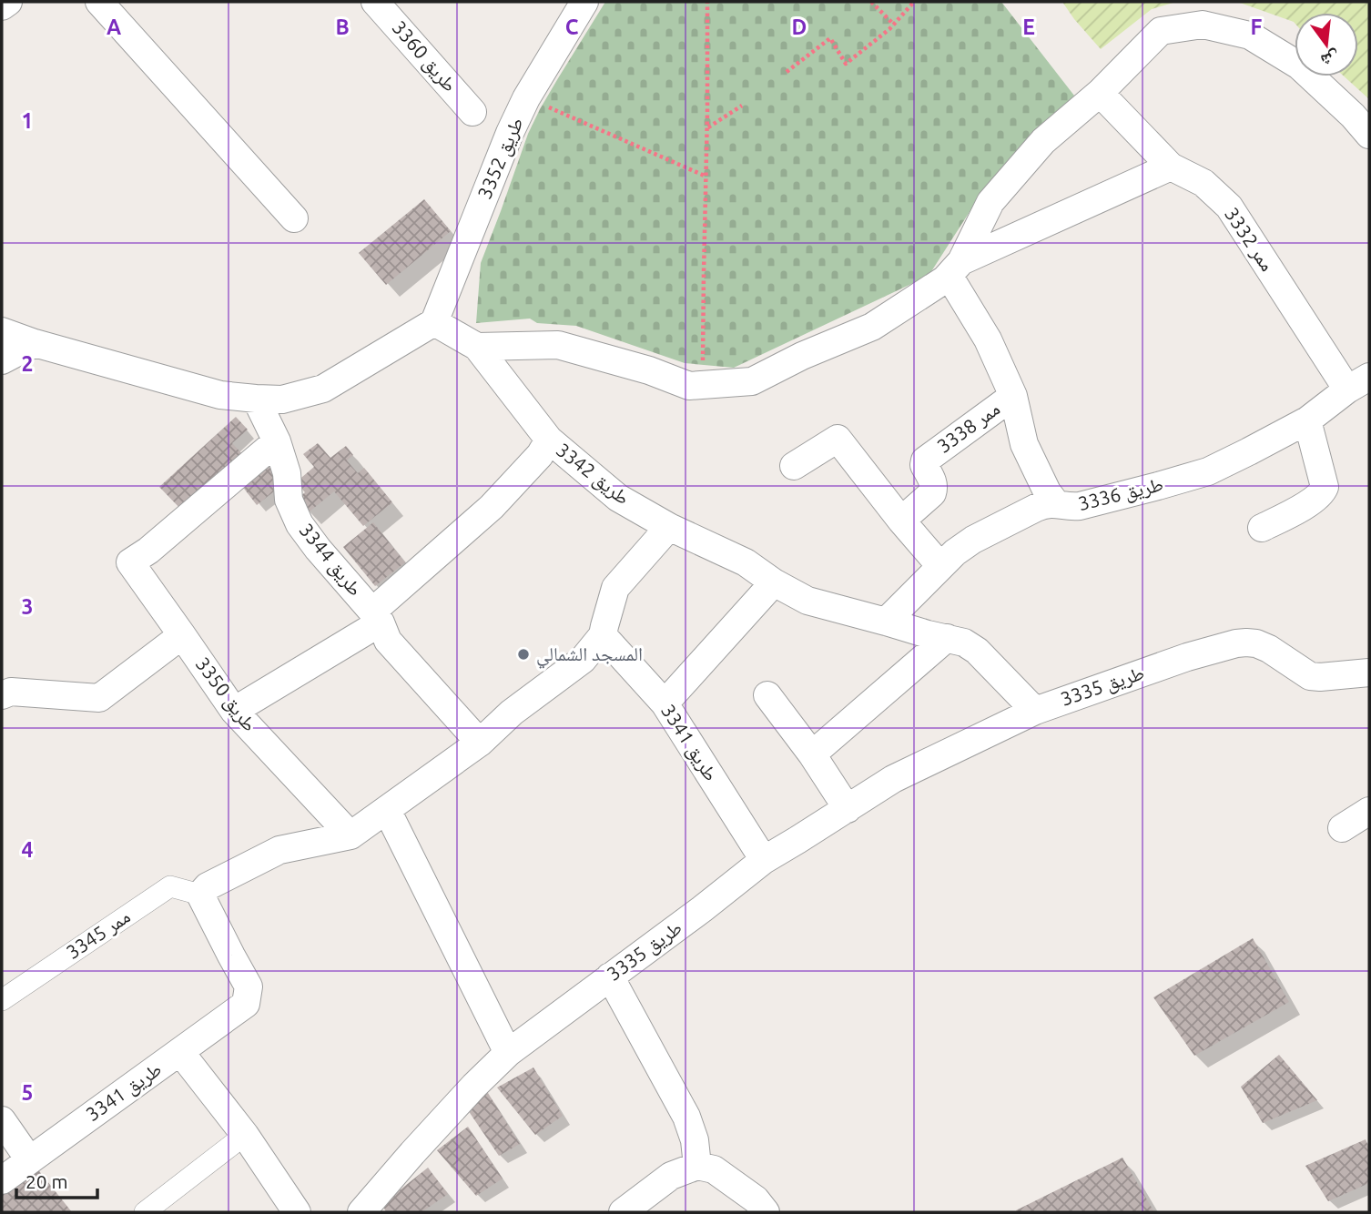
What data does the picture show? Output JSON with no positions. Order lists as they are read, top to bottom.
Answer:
{
  "streets": {
    "street": [
      "طريق 3360",
      "طريق 3352",
      "ممر 3332",
      "ممر 3338",
      "طريق 3342",
      "طريق 3336",
      "طريق 3344",
      "طريق 3335",
      "طريق 3350",
      "طريق 3341",
      "ممر 3345"
    ]
  },
  "crossings": [
    ["ممر 3332", "طريق 3336"],
    ["طريق 3342", "طريق 3336"],
    ["طريق 3342", "طريق 3344"],
    ["طريق 3342", "طريق 3335"],
    ["طريق 3344", "طريق 3350"],
    ["طريق 3335", "طريق 3341"],
    ["طريق 3341", "ممر 3345"]
  ],
  "places": ["المسجد الشمالي"],
  "scale_bar": "20 m",
  "north": "bottom",
  "grid": {
    "columns": [
      "A",
      "B",
      "C",
      "D",
      "E",
      "F"
    ],
    "rows": [
      "1",
      "2",
      "3",
      "4",
      "5"
    ]
  }
}
